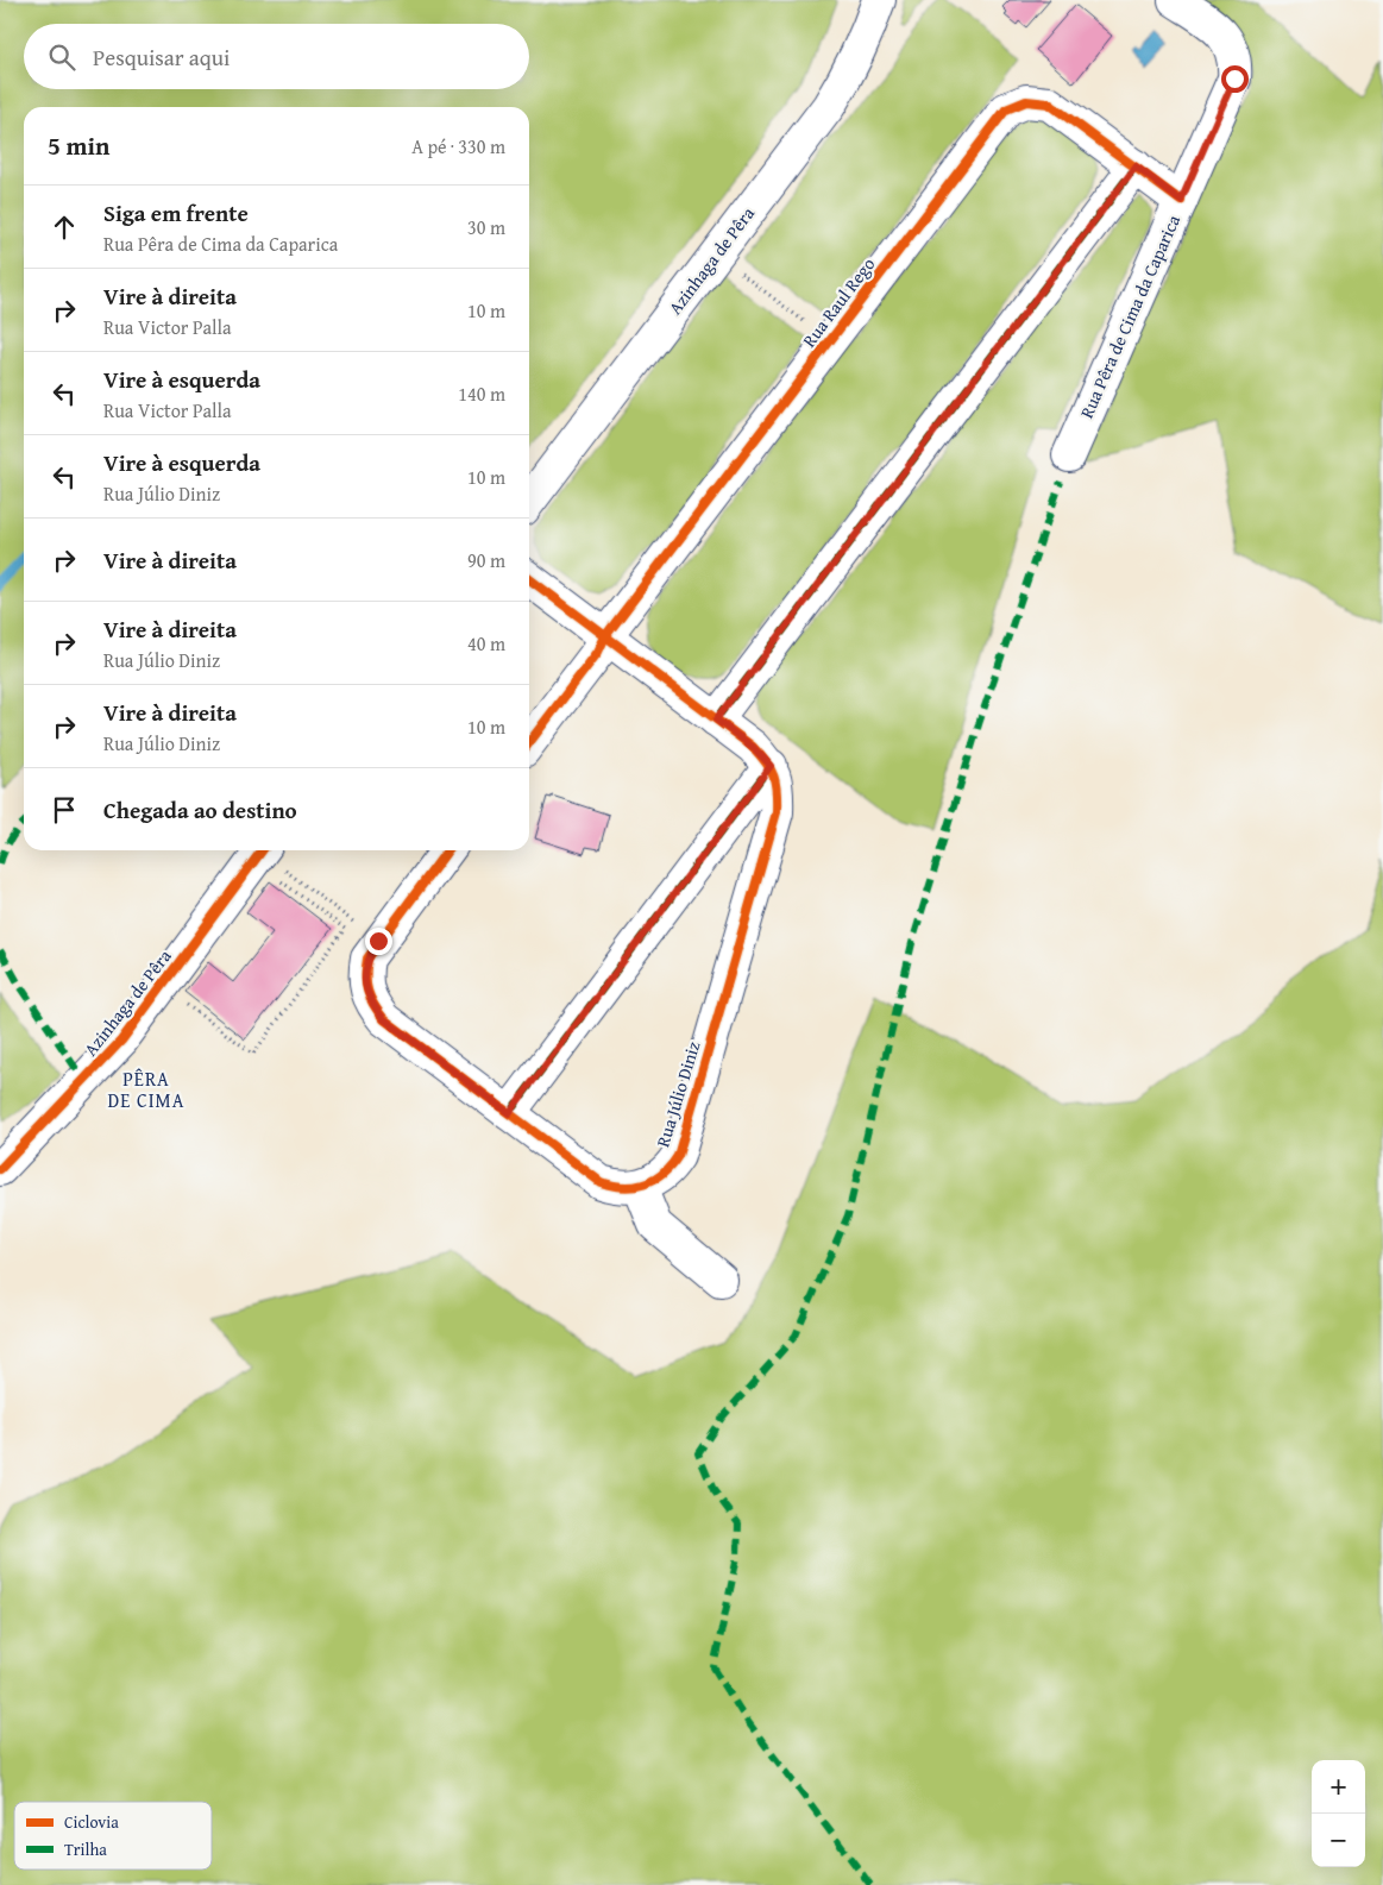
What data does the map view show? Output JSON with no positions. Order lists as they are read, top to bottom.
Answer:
{
  "streets": {
    "street": [
      "Azinhaga de Pêra",
      "Rua Raul Rego",
      "Rua Pêra de Cima da Caparica",
      "Rua Júlio Diniz"
    ]
  },
  "crossings": [
    ["Rua Raul Rego", "Rua Pêra de Cima da Caparica"]
  ],
  "districts": ["PÊRA DE CIMA"],
  "legend": ["Ciclovia", "Trilha"],
  "page": {
    "search": "Pesquisar aqui",
    "heading": ["5 min", "A pé · 330 m"],
    "list": [
      ["Siga em frente", "Rua Pêra de Cima da Caparica", "30 m"],
      ["Vire à direita", "Rua Victor Palla", "10 m"],
      ["Vire à esquerda", "Rua Victor Palla", "140 m"],
      ["Vire à esquerda", "Rua Júlio Diniz", "10 m"],
      ["Vire à direita", "90 m"],
      ["Vire à direita", "Rua Júlio Diniz", "40 m"],
      ["Vire à direita", "Rua Júlio Diniz", "10 m"],
      "Chegada ao destino"
    ],
    "map_buttons": ["+", "−"]
  }
}
